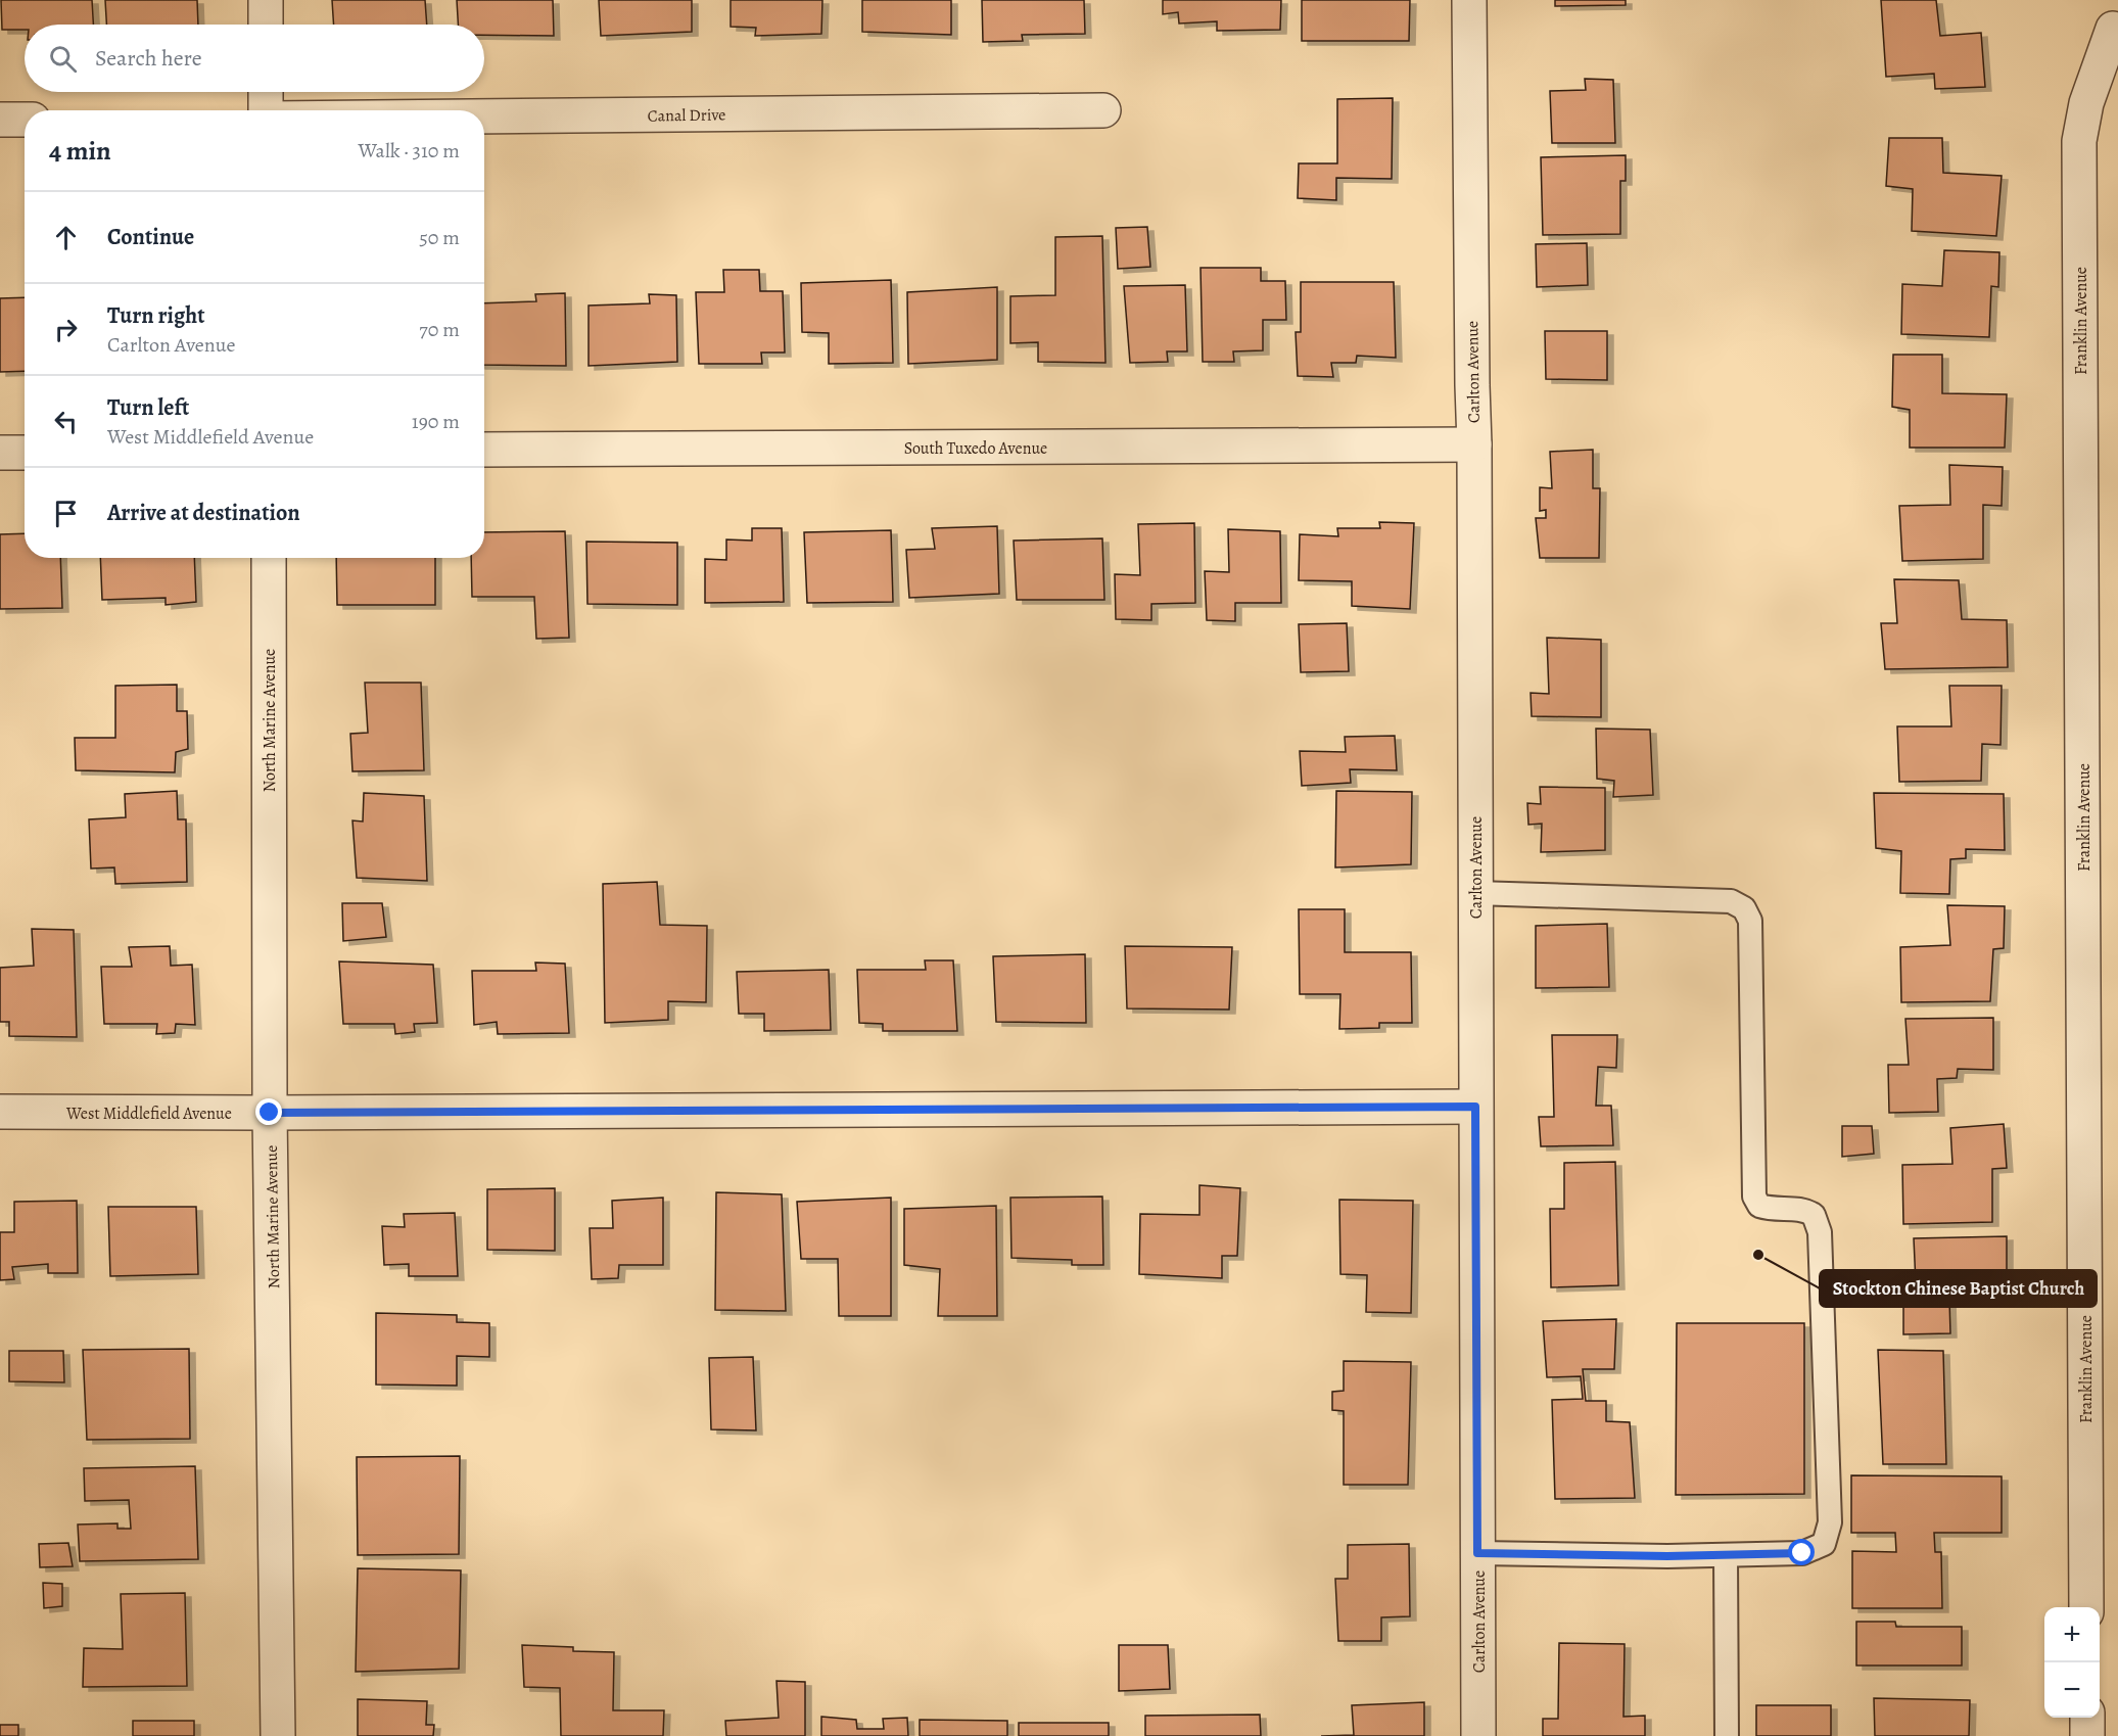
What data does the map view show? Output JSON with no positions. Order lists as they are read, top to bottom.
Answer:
{
  "streets": {
    "street": [
      "Canal Drive",
      "Franklin Avenue",
      "Carlton Avenue",
      "South Tuxedo Avenue",
      "North Marine Avenue",
      "West Middlefield Avenue"
    ]
  },
  "crossings": [
    ["Carlton Avenue", "South Tuxedo Avenue"],
    ["Carlton Avenue", "West Middlefield Avenue"],
    ["North Marine Avenue", "West Middlefield Avenue"]
  ],
  "places": ["Stockton Chinese Baptist Church"],
  "page": {
    "search": "Search here",
    "heading": ["4 min", "Walk · 310 m"],
    "list": [
      ["Continue", "50 m"],
      ["Turn right", "Carlton Avenue", "70 m"],
      ["Turn left", "West Middlefield Avenue", "190 m"],
      "Arrive at destination"
    ],
    "map_buttons": ["+", "−"]
  }
}
